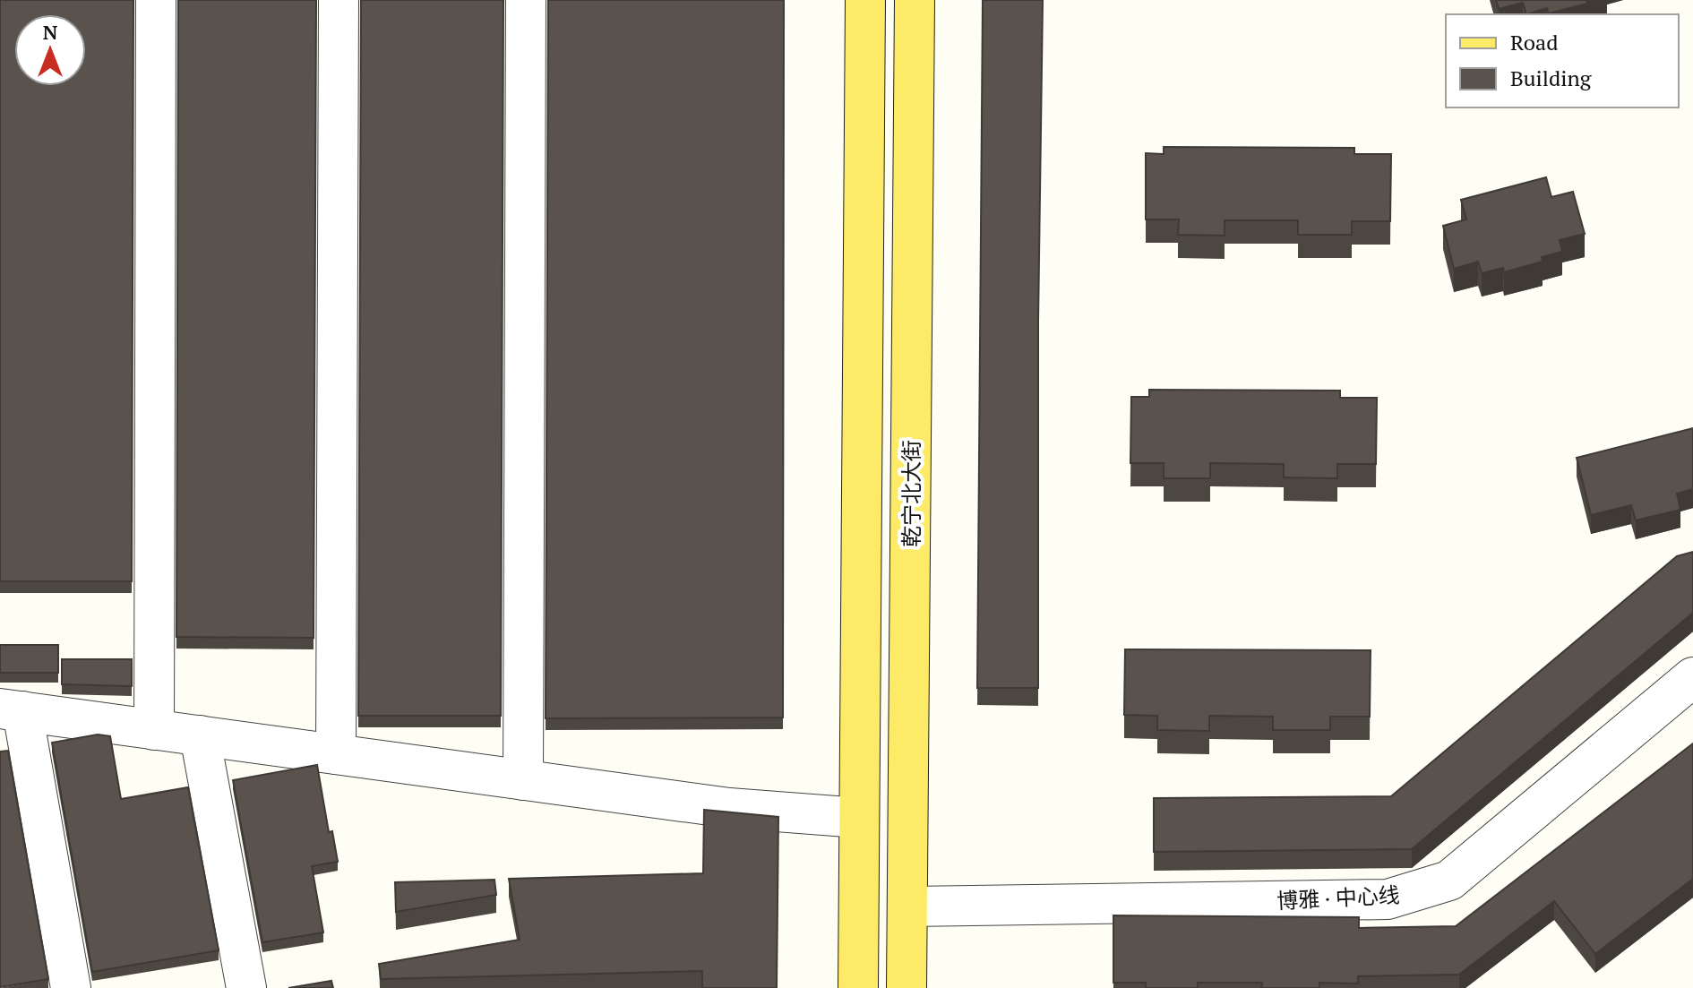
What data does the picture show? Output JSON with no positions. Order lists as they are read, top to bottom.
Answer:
{
  "streets": {
    "main road": ["乾宁北大街"],
    "street": ["博雅 · 中心线"]
  },
  "crossings": [
    ["乾宁北大街", "博雅 · 中心线"]
  ],
  "legend": ["Road", "Building"],
  "north": "top"
}
